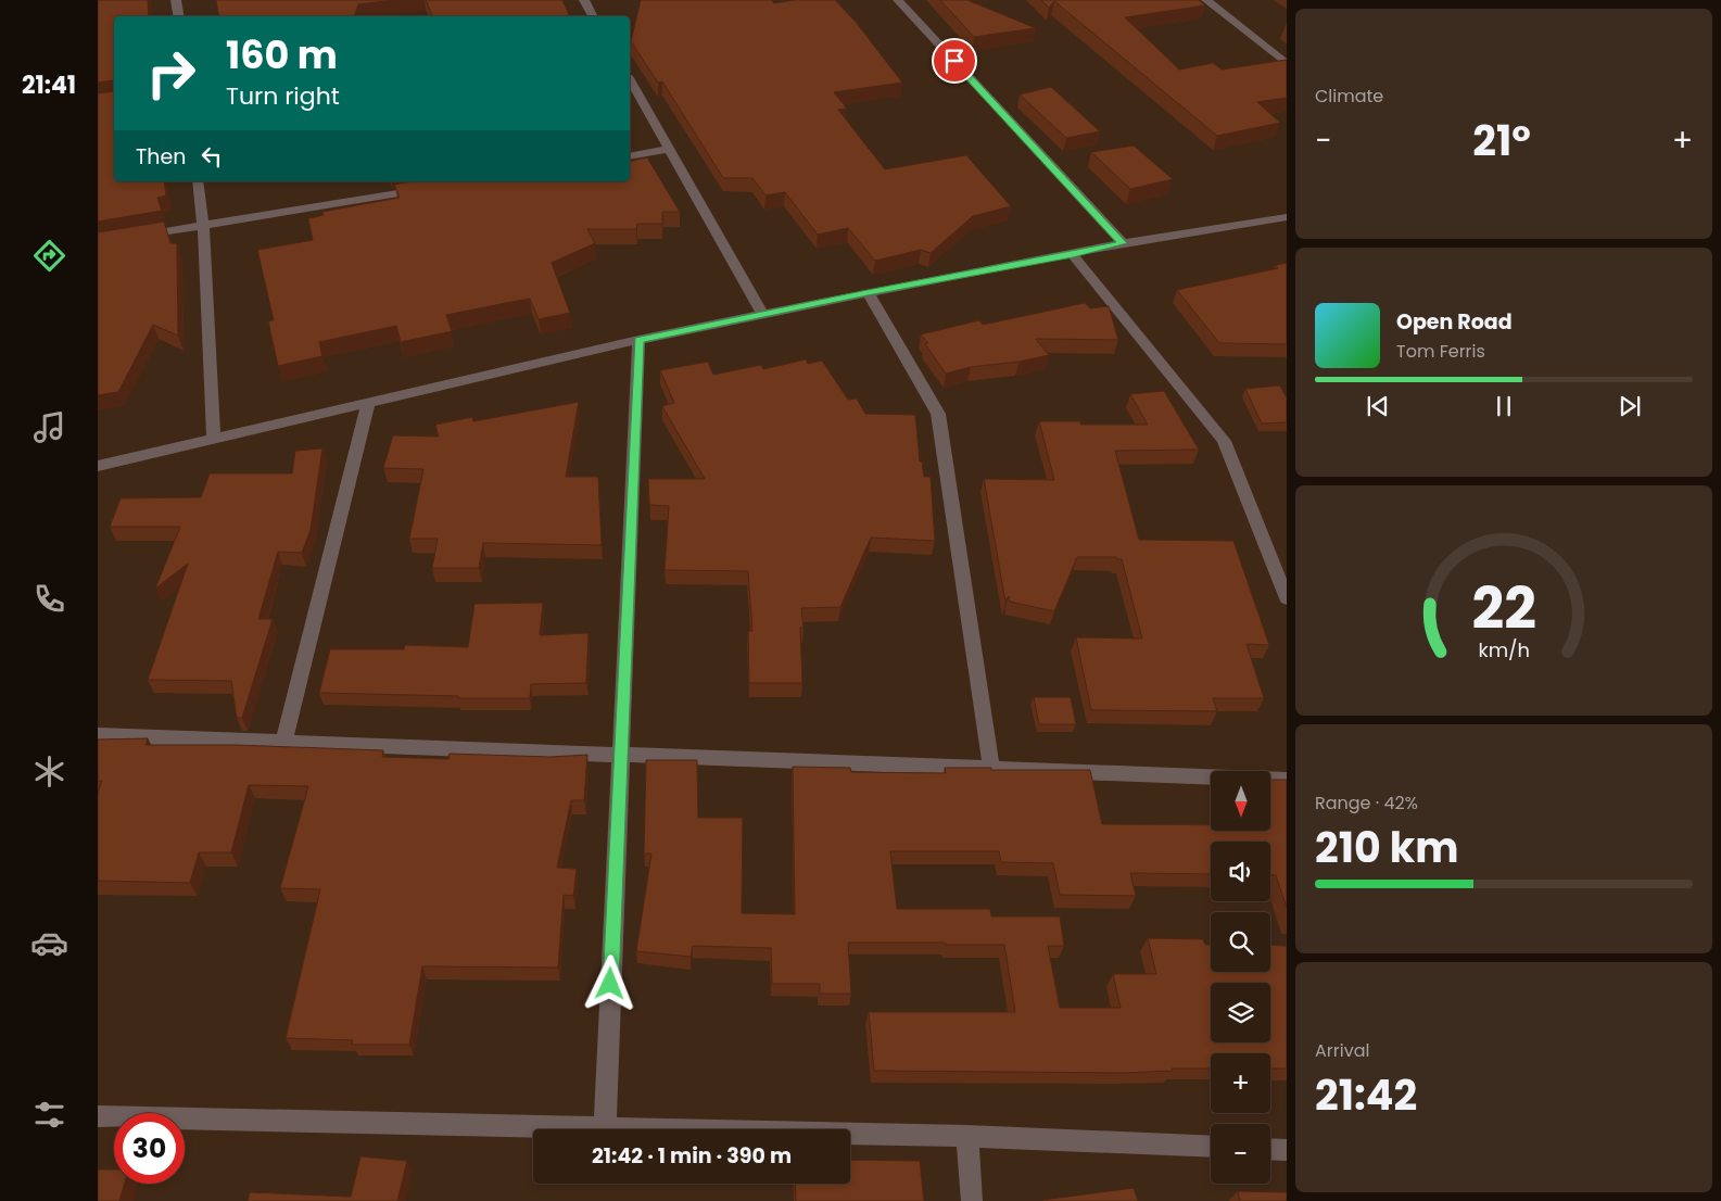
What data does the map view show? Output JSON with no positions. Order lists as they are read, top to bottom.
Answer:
{
  "north": "bottom",
  "page": {
    "tabs": "21:41",
    "tile": [
      "Climate",
      ["Range · 42%", "210 km"],
      ["Arrival", "21:42"]
    ],
    "turn": ["160 m", "Turn right"],
    "heat": ["−", "21°", "+"],
    "then": "Then",
    "song": ["Open Road", "Tom Ferris"],
    "map_buttons": ["+", "−"],
    "limit": "30",
    "trip": "21:42 · 1 min · 390 m",
    "gauge": ["22", "km/h"]
  }
}
